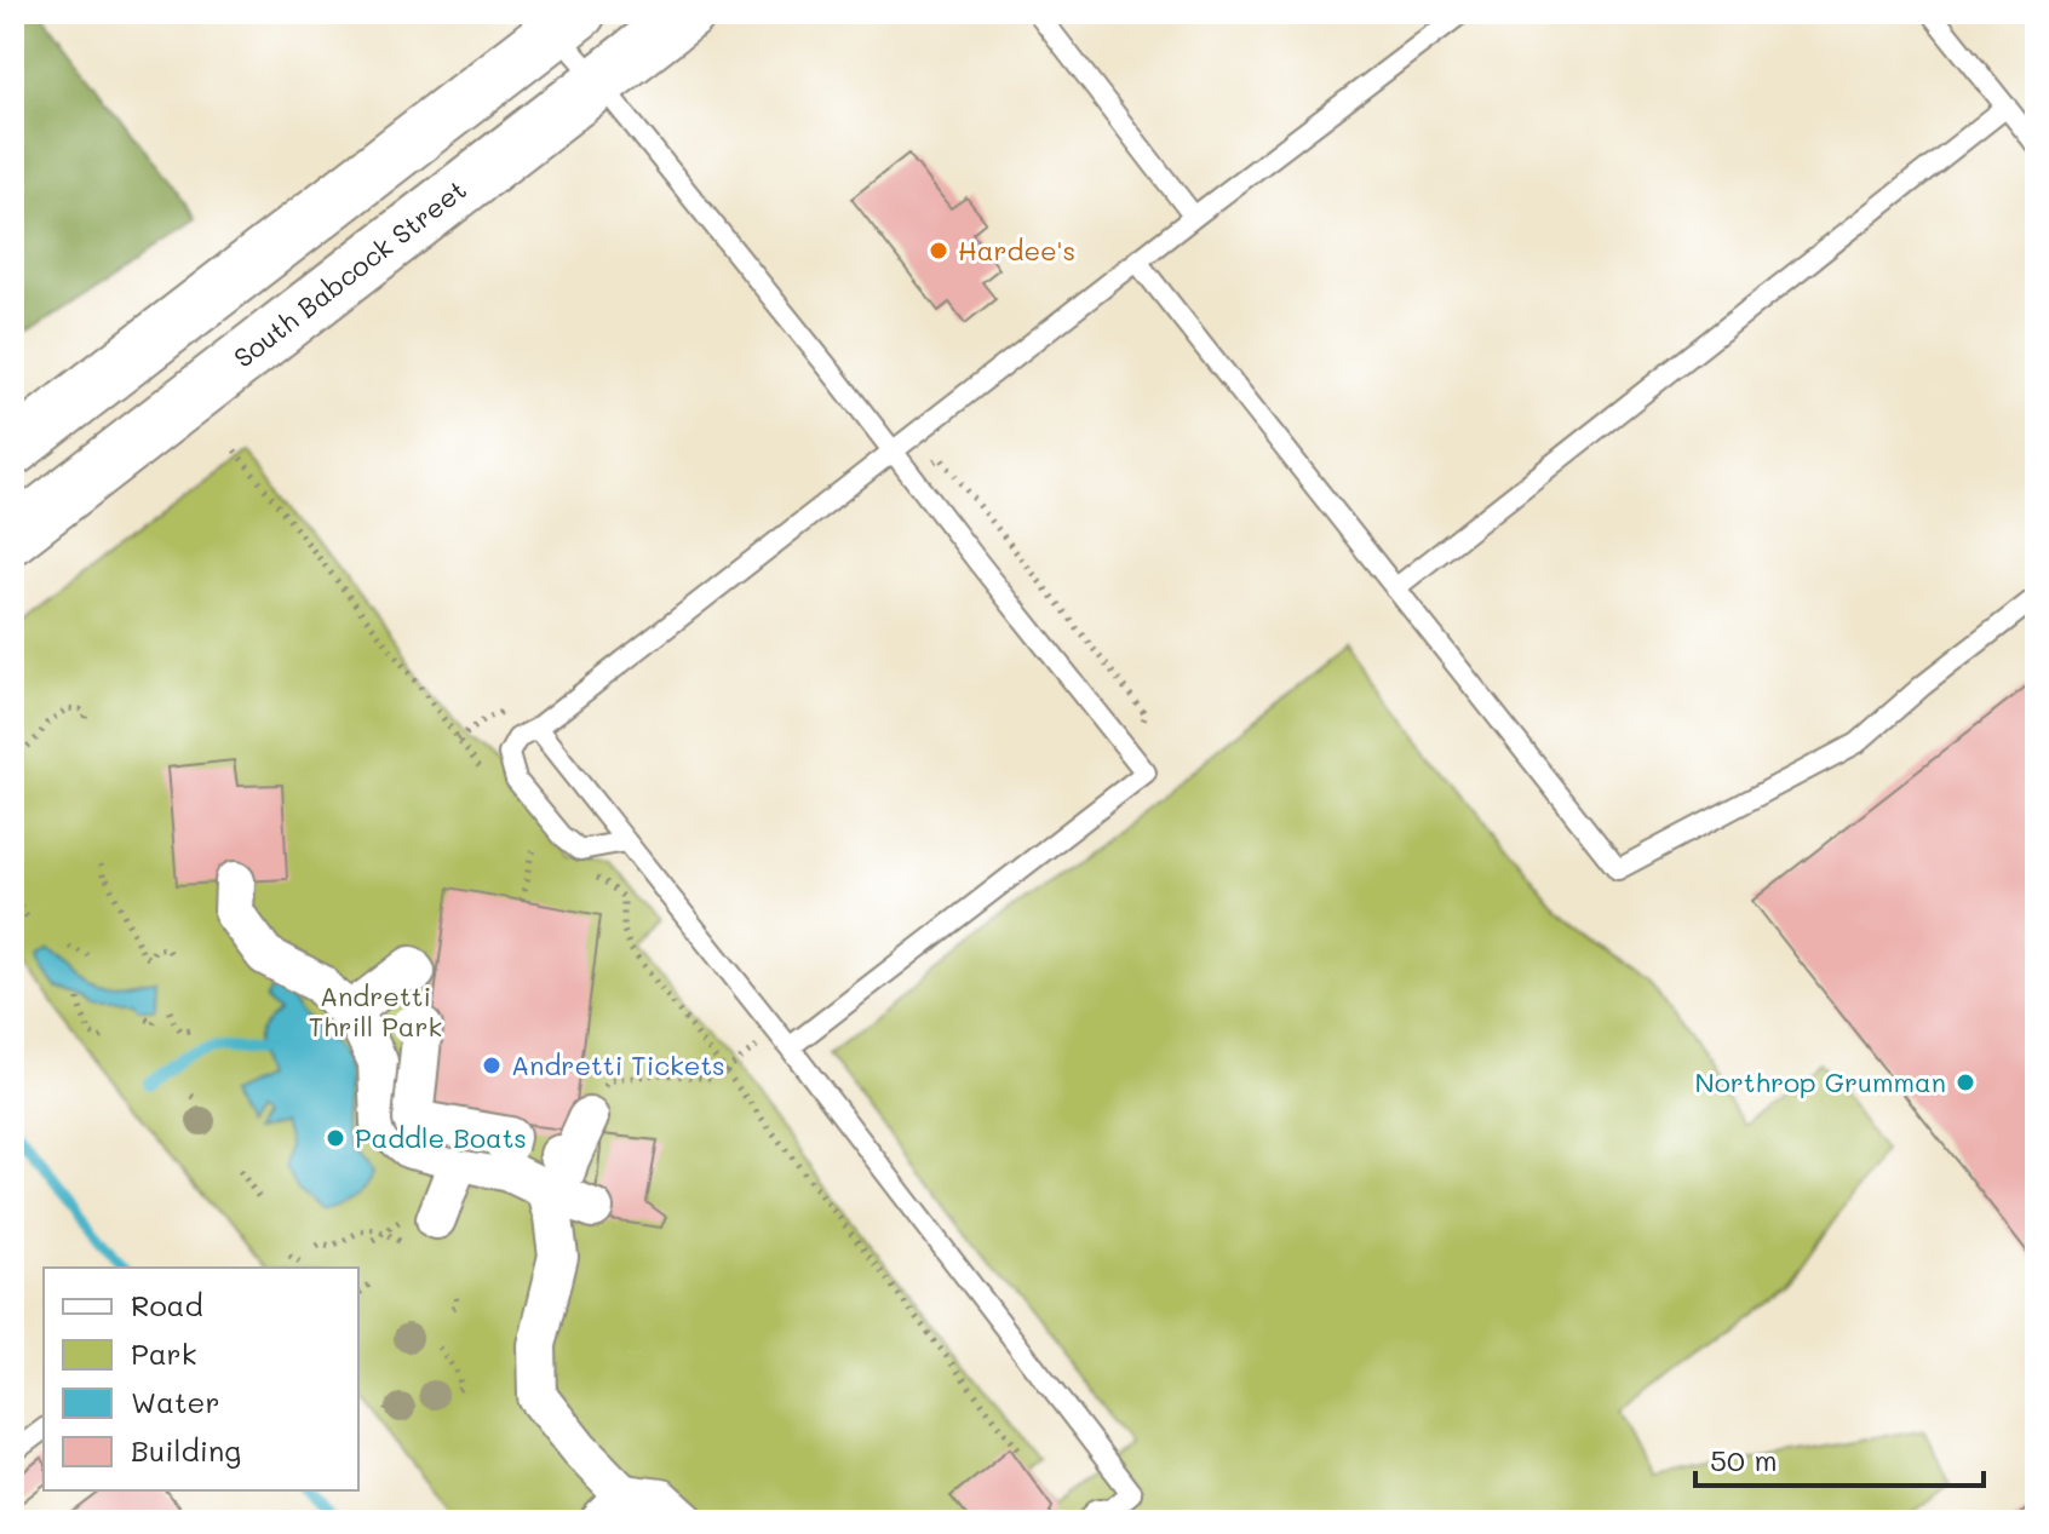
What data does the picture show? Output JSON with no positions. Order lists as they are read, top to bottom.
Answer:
{
  "streets": {
    "main road": ["South Babcock Street"]
  },
  "parks": ["Andretti Thrill Park"],
  "places": [
    "Hardee's",
    "Andretti Tickets",
    "Northrop Grumman",
    "Paddle Boats"
  ],
  "legend": [
    "Road",
    "Park",
    "Water",
    "Building"
  ],
  "scale_bar": "50 m"
}
